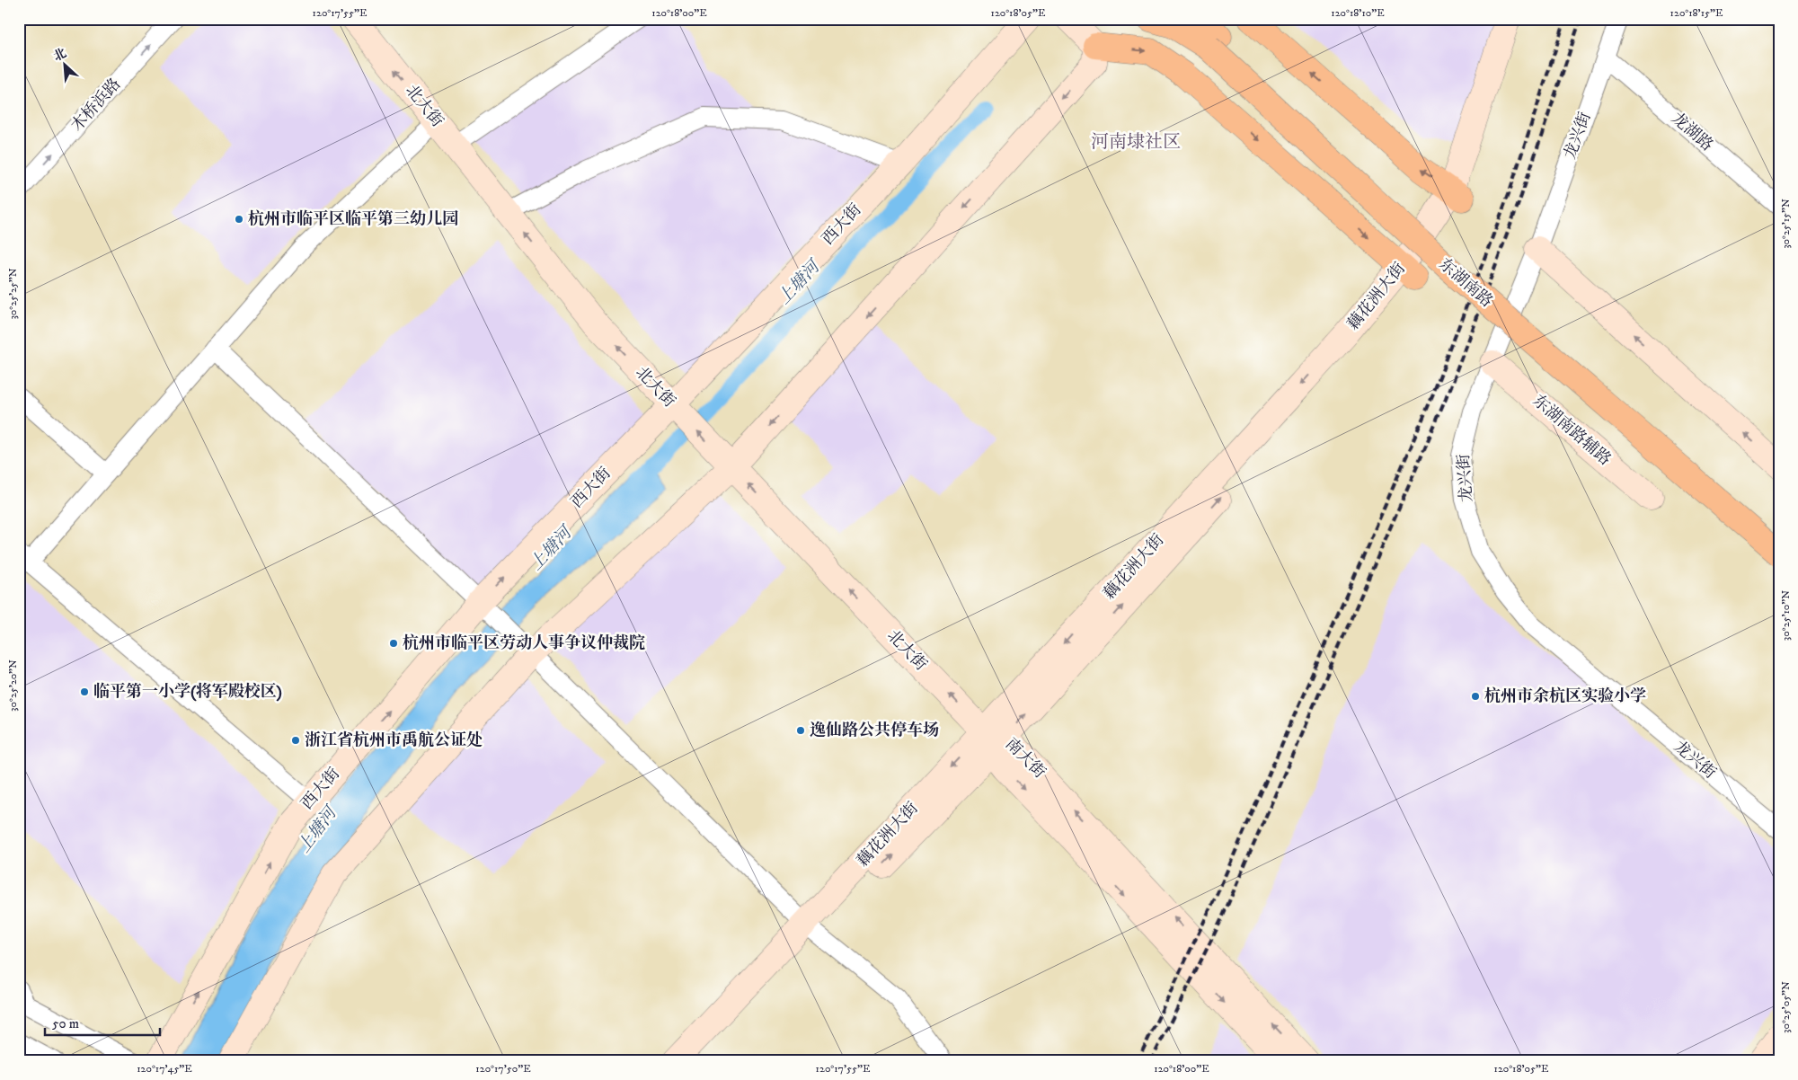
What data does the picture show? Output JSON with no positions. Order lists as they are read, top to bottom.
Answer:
{
  "streets": {
    "main road": [
      "北大街",
      "西大街",
      "东湖南路",
      "藕花洲大街",
      "东湖南路辅路",
      "南大街"
    ],
    "street": ["木桥浜路", "龙湖路", "龙兴街"]
  },
  "crossings": [
    ["北大街", "西大街"],
    ["北大街", "藕花洲大街"],
    ["北大街", "南大街"],
    ["龙湖路", "龙兴街"],
    ["龙兴街", "东湖南路辅路"],
    ["藕花洲大街", "南大街"]
  ],
  "one_way": ["木桥浜路", "北大街"],
  "districts": ["河南埭社区"],
  "water": ["上塘河"],
  "places": [
    "杭州市临平区临平第三幼儿园",
    "杭州市临平区劳动人事争议仲裁院",
    "临平第一小学(将军殿校区)",
    "杭州市余杭区实验小学",
    "逸仙路公共停车场",
    "浙江省杭州市禹航公证处"
  ],
  "scale_bar": "50 m",
  "north": "top left",
  "coordinates": [
    "120°17'55\"E",
    "120°18'00\"E",
    "120°18'05\"E",
    "120°18'10\"E",
    "120°18'15\"E",
    "30°25'15\"N",
    "30°25'25\"N",
    "30°25'10\"N",
    "30°25'20\"N",
    "30°25'05\"N",
    "120°17'45\"E",
    "120°17'50\"E"
  ]
}
